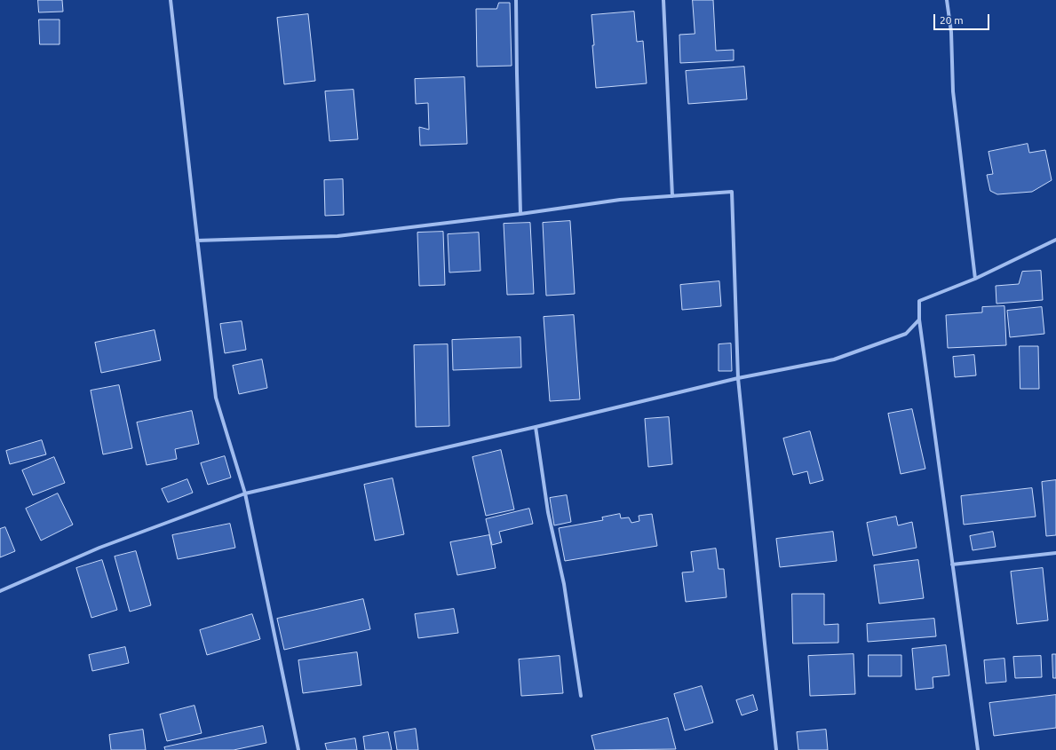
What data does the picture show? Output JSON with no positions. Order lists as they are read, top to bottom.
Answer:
{
  "scale_bar": "20 m"
}
